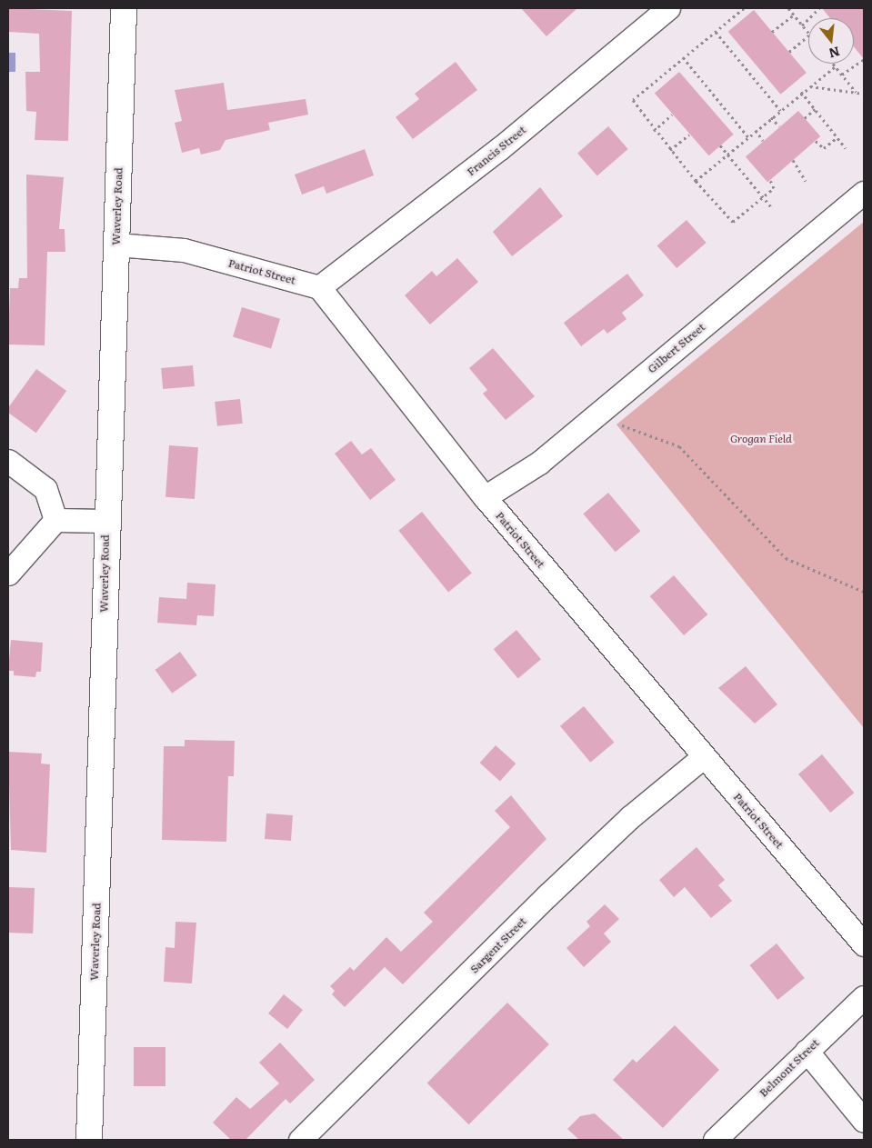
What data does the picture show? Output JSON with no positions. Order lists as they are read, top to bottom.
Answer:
{
  "streets": {
    "street": [
      "Francis Street",
      "Waverley Road",
      "Patriot Street",
      "Gilbert Street",
      "Sargent Street",
      "Belmont Street"
    ]
  },
  "crossings": [
    ["Francis Street", "Patriot Street"],
    ["Waverley Road", "Patriot Street"],
    ["Patriot Street", "Gilbert Street"],
    ["Patriot Street", "Sargent Street"]
  ],
  "parks": ["Grogan Field"],
  "north": "bottom"
}
